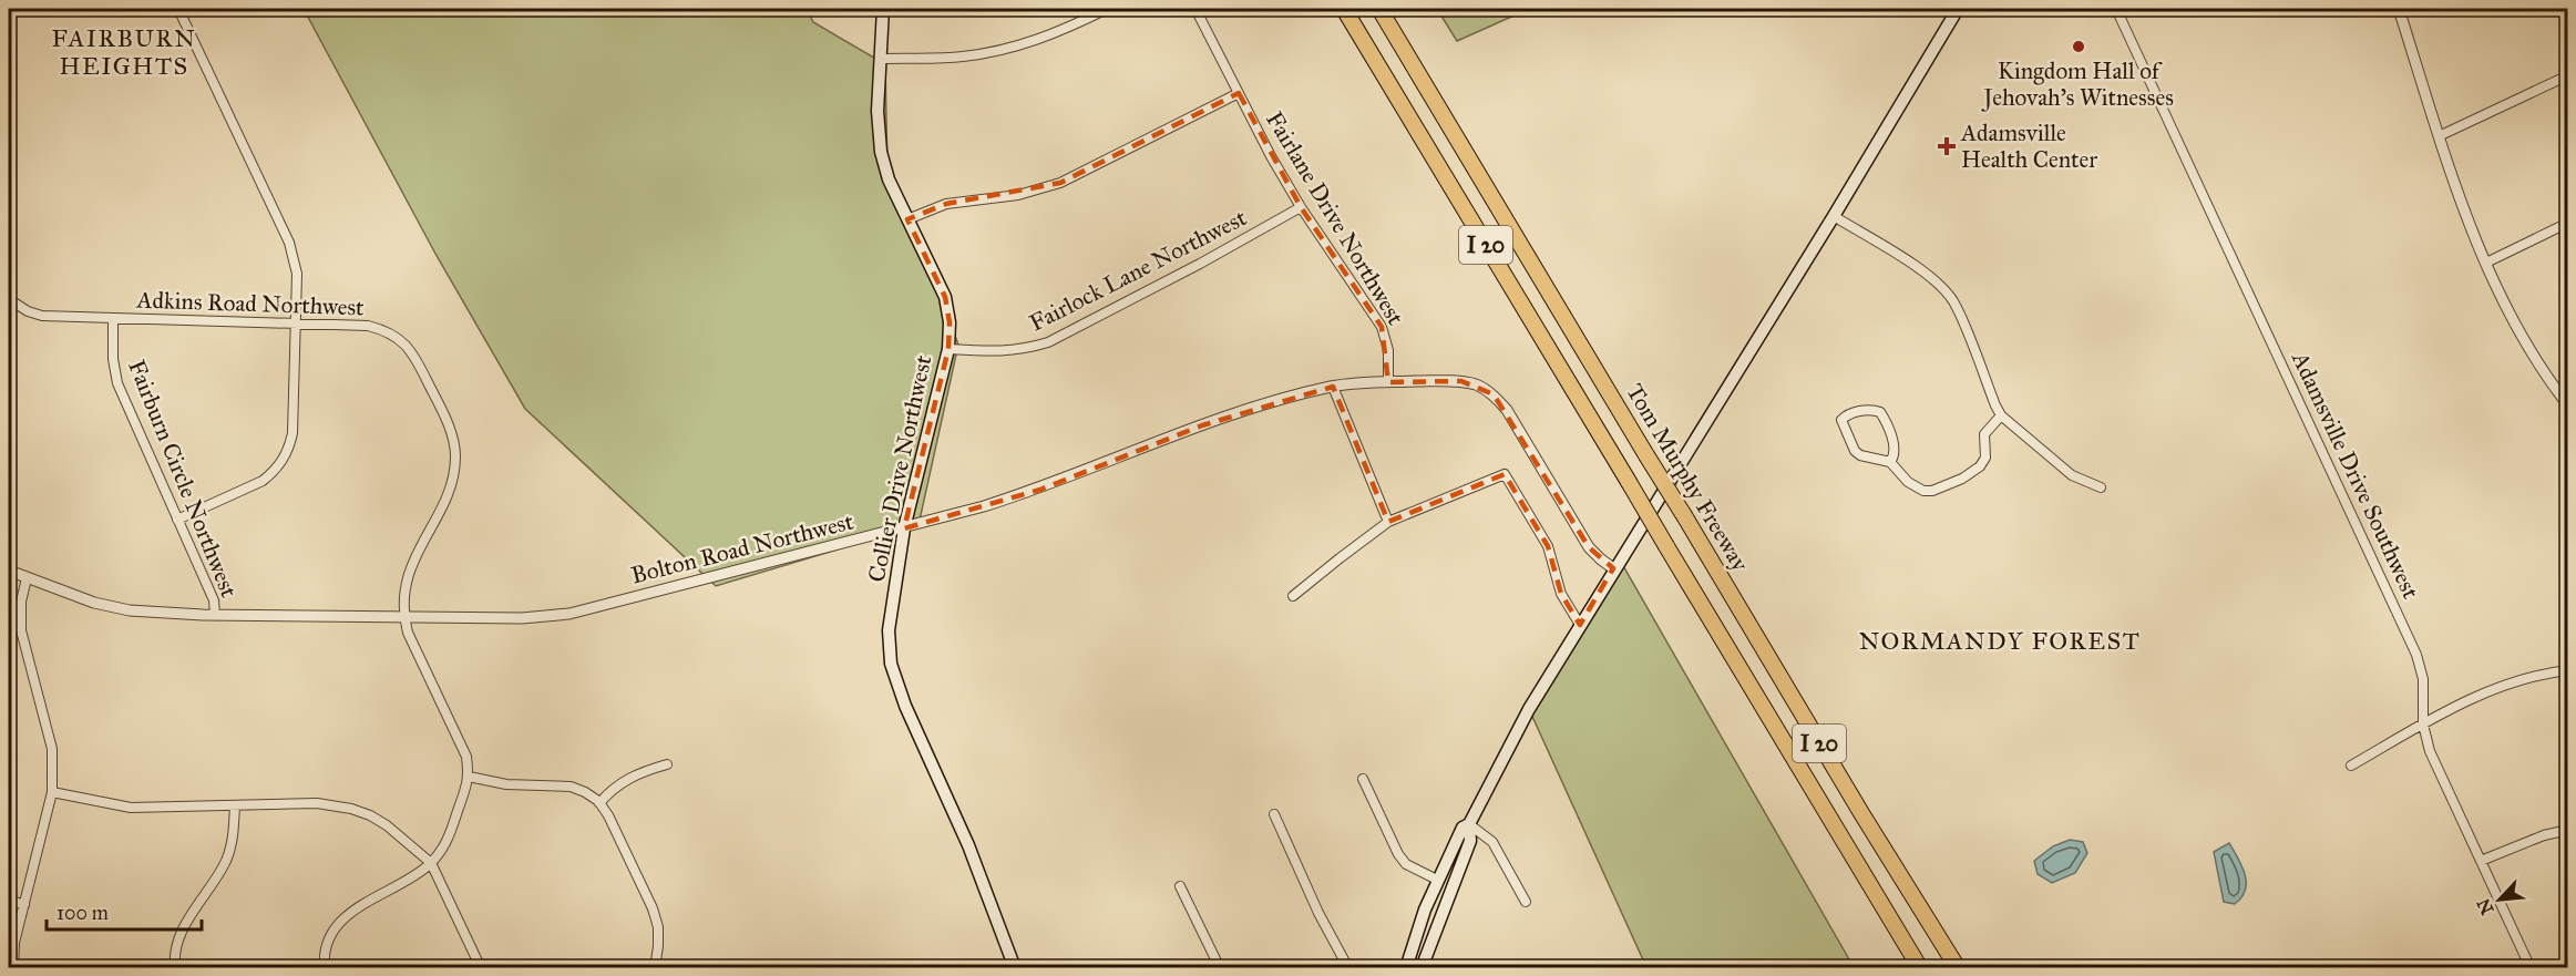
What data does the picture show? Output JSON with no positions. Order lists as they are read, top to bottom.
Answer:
{
  "streets": {
    "highway": ["I 20", "Tom Murphy Freeway"],
    "main road": ["Collier Drive Northwest"],
    "street": [
      "Fairlane Drive Northwest",
      "Fairlock Lane Northwest",
      "Adkins Road Northwest",
      "Adamsville Drive Southwest",
      "Fairburn Circle Northwest",
      "Bolton Road Northwest"
    ]
  },
  "crossings": [
    ["Fairlane Drive Northwest", "Fairlock Lane Northwest"],
    ["Fairlane Drive Northwest", "Bolton Road Northwest"],
    ["Fairlock Lane Northwest", "Collier Drive Northwest"],
    ["Adkins Road Northwest", "Fairburn Circle Northwest"],
    ["Adkins Road Northwest", "Bolton Road Northwest"],
    ["Collier Drive Northwest", "Bolton Road Northwest"],
    ["Fairburn Circle Northwest", "Bolton Road Northwest"]
  ],
  "districts": ["FAIRBURN HEIGHTS", "NORMANDY FOREST"],
  "places": {
    "other": ["Kingdom Hall of Jehovah’s Witnesses"],
    "health": ["Adamsville Health Center"]
  },
  "scale_bar": "100 m",
  "north": "bottom left"
}
